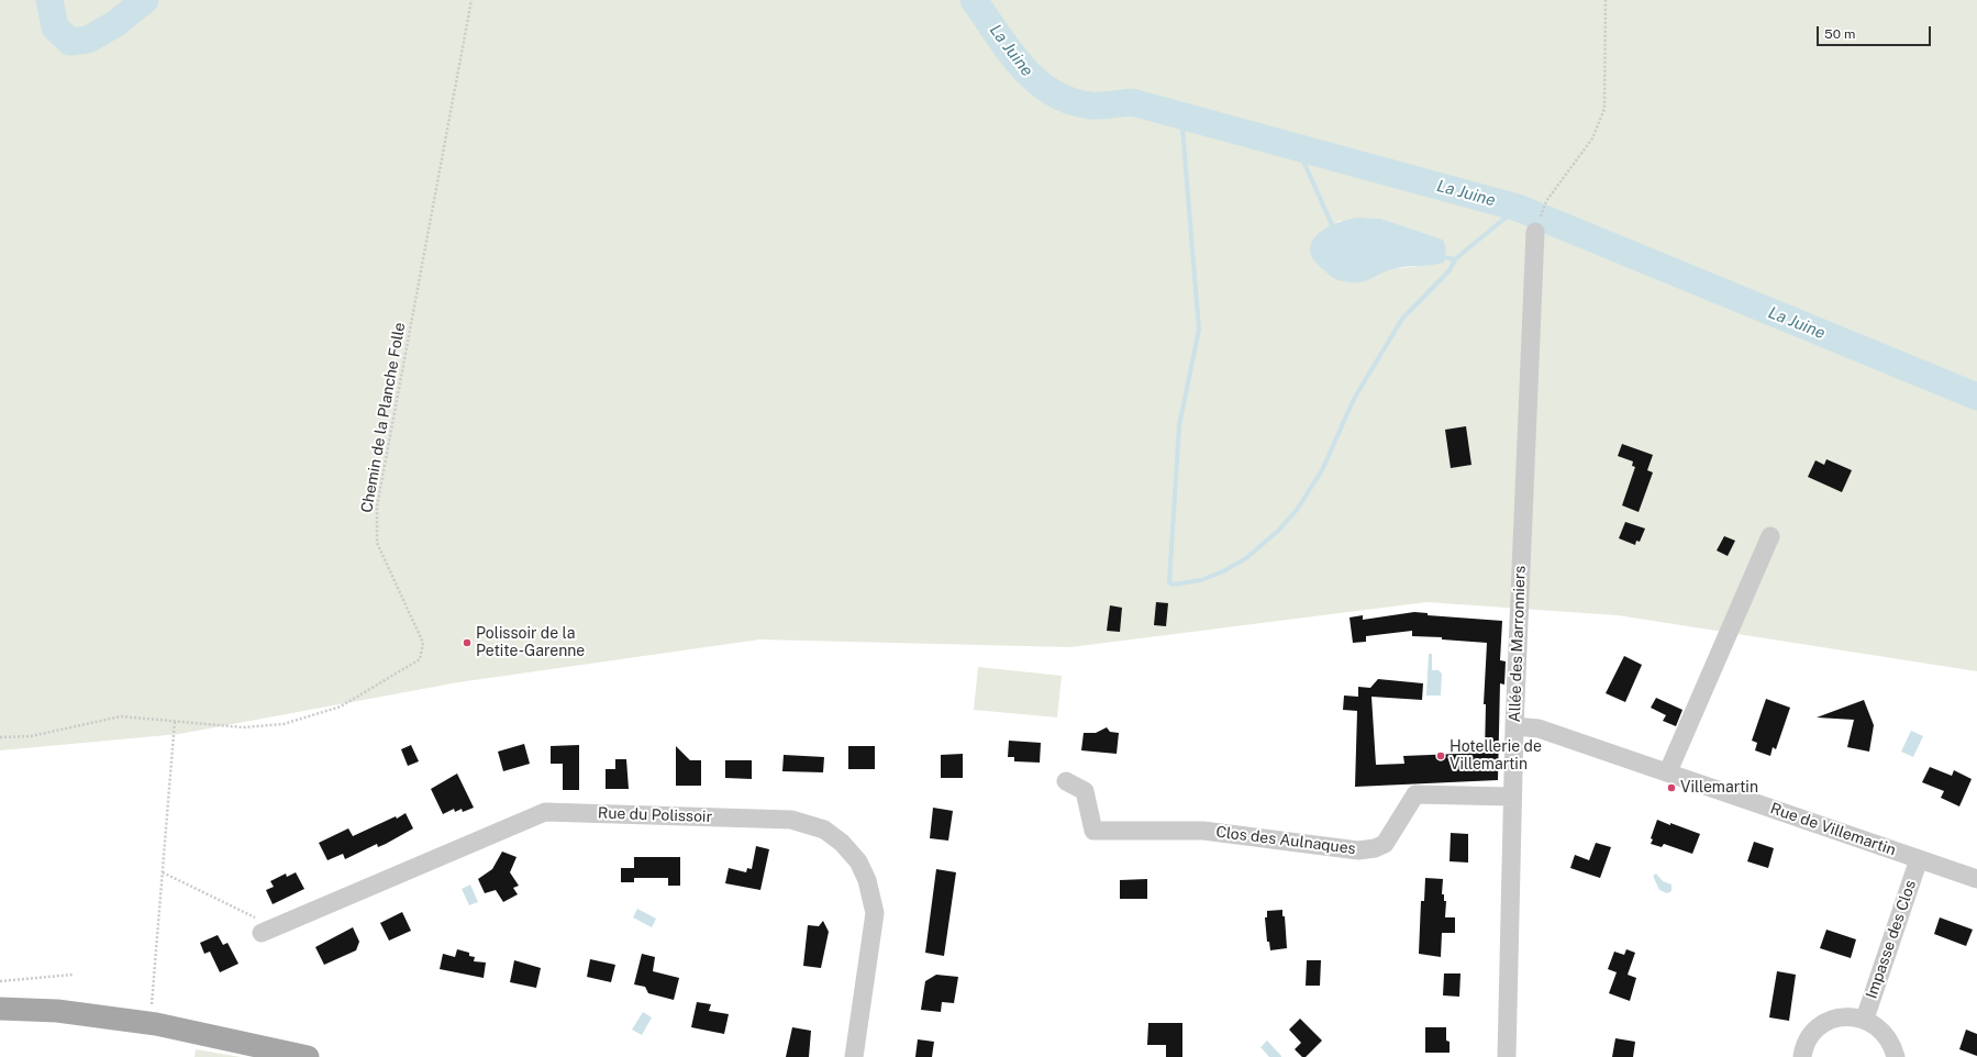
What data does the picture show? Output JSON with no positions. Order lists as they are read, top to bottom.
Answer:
{
  "streets": {
    "street": [
      "Allée des Marronniers",
      "Rue du Polissoir",
      "Rue de Villemartin",
      "Clos des Aulnaques",
      "Impasse des Clos"
    ],
    "path": ["Chemin de la Planche Folle"]
  },
  "crossings": [
    ["Allée des Marronniers", "Rue de Villemartin"],
    ["Allée des Marronniers", "Clos des Aulnaques"],
    ["Rue de Villemartin", "Impasse des Clos"]
  ],
  "water": ["La Juine"],
  "places": ["Polissoir de la Petite-Garenne", "Hotellerie de Villemartin", "Villemartin"],
  "scale_bar": "50 m"
}
